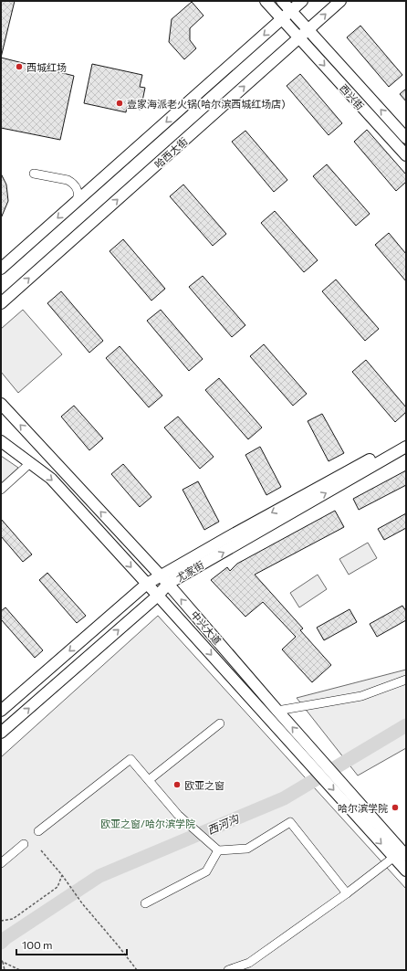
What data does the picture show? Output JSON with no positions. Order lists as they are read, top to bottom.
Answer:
{
  "streets": {
    "main road": [
      "西兴街",
      "哈西大街",
      "尤家街",
      "中兴大道"
    ]
  },
  "crossings": [
    ["西兴街", "哈西大街"],
    ["尤家街", "中兴大道"]
  ],
  "water": ["西河沟"],
  "parks": ["欧亚之窗/哈尔滨学院"],
  "places": [
    "西城红场",
    "壹家海派老火锅(哈尔滨西城红场店)",
    "欧亚之窗",
    "哈尔滨学院"
  ],
  "scale_bar": "100 m"
}
